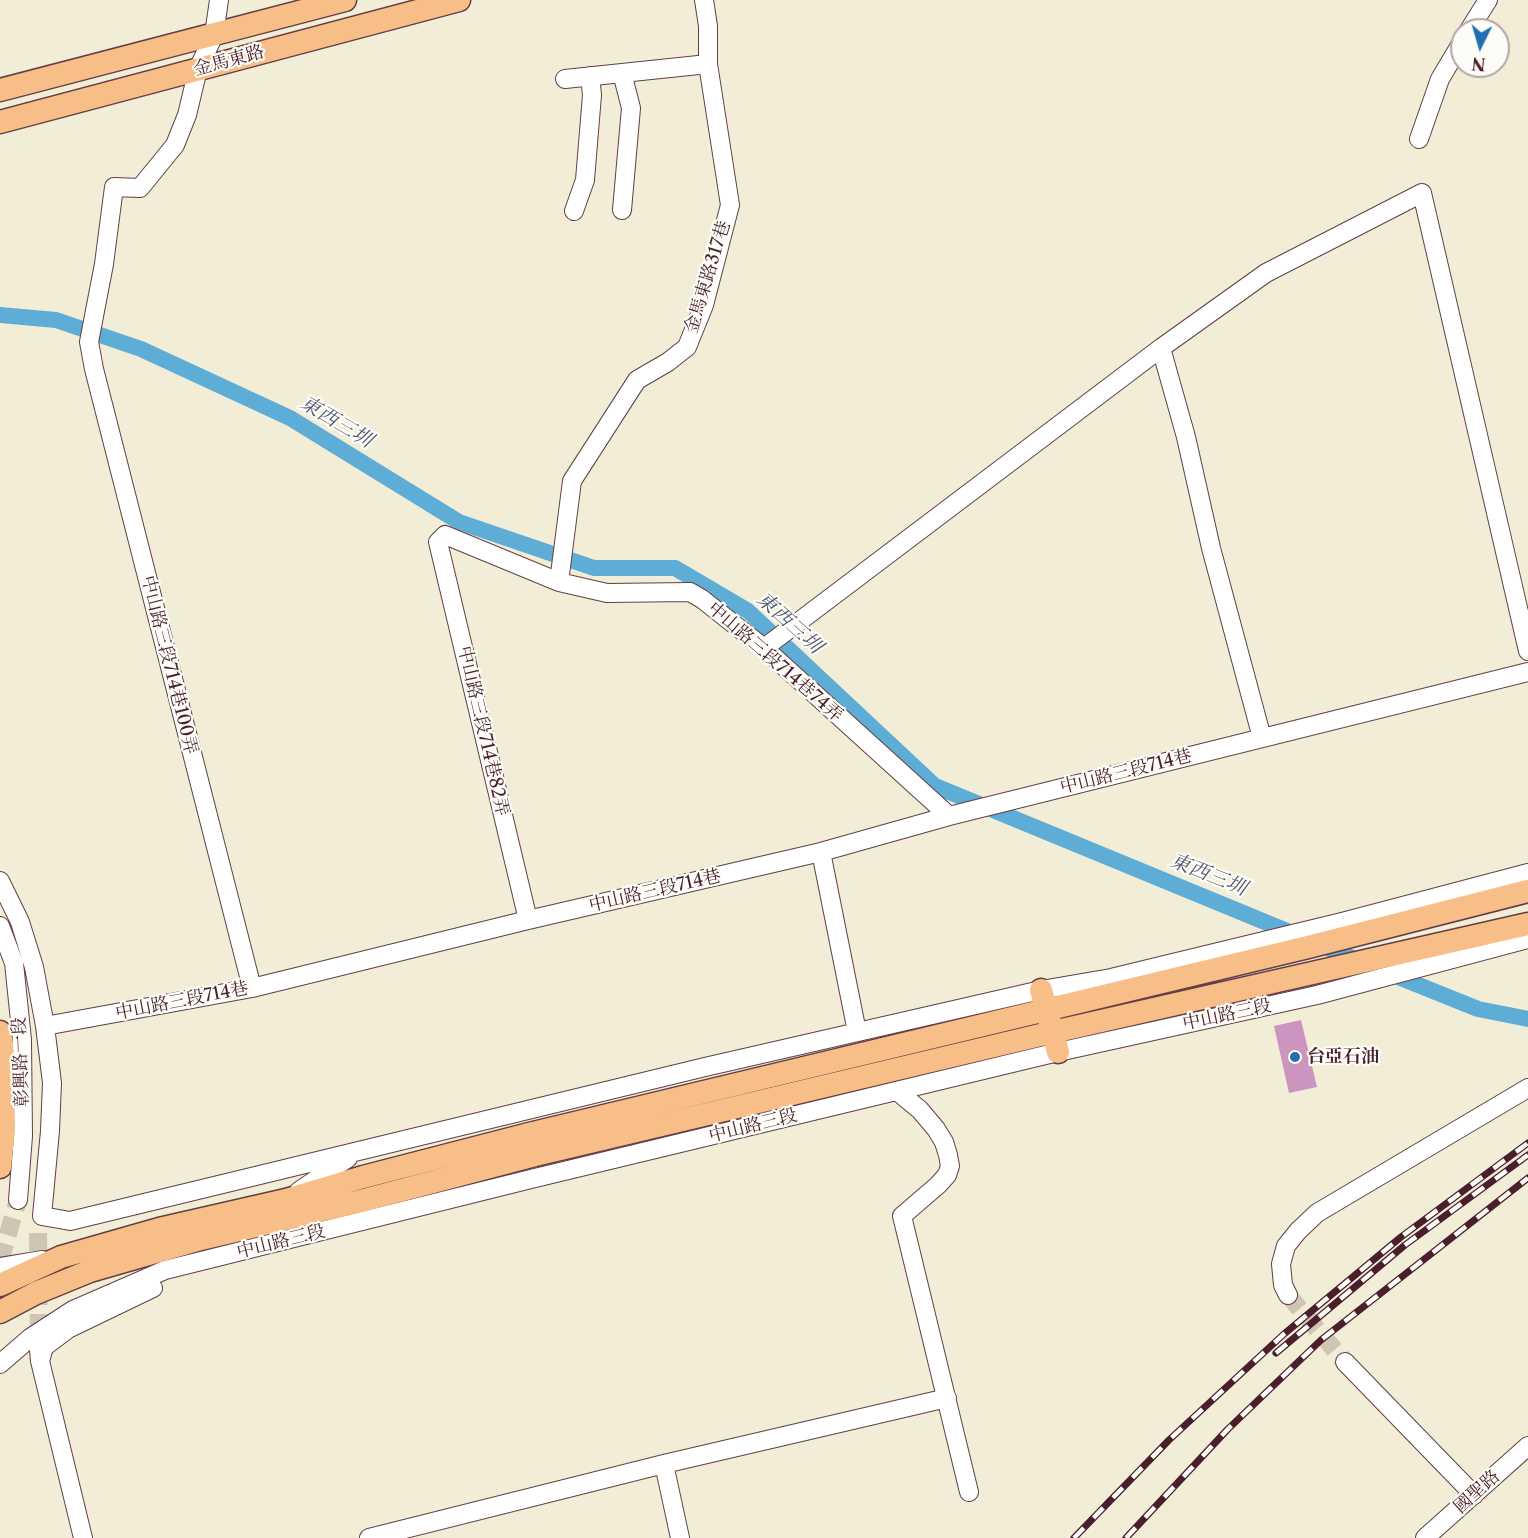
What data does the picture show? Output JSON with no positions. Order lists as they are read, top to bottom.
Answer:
{
  "streets": {
    "main road": ["金馬東路", "中山路三段", "彰興路一段"],
    "street": [
      "金馬東路317巷",
      "中山路三段714巷74弄",
      "中山路三段714巷100弄",
      "中山路三段714巷82弄",
      "中山路三段714巷",
      "國聖路"
    ]
  },
  "crossings": [
    ["金馬東路", "中山路三段714巷100弄"],
    ["金馬東路317巷", "中山路三段714巷74弄"],
    ["中山路三段714巷74弄", "中山路三段714巷82弄"],
    ["中山路三段714巷74弄", "中山路三段714巷"],
    ["中山路三段714巷100弄", "中山路三段714巷"],
    ["中山路三段714巷82弄", "中山路三段714巷"],
    ["中山路三段714巷", "中山路三段"]
  ],
  "water": ["東西三圳"],
  "places": ["台亞石油"],
  "north": "bottom"
}
